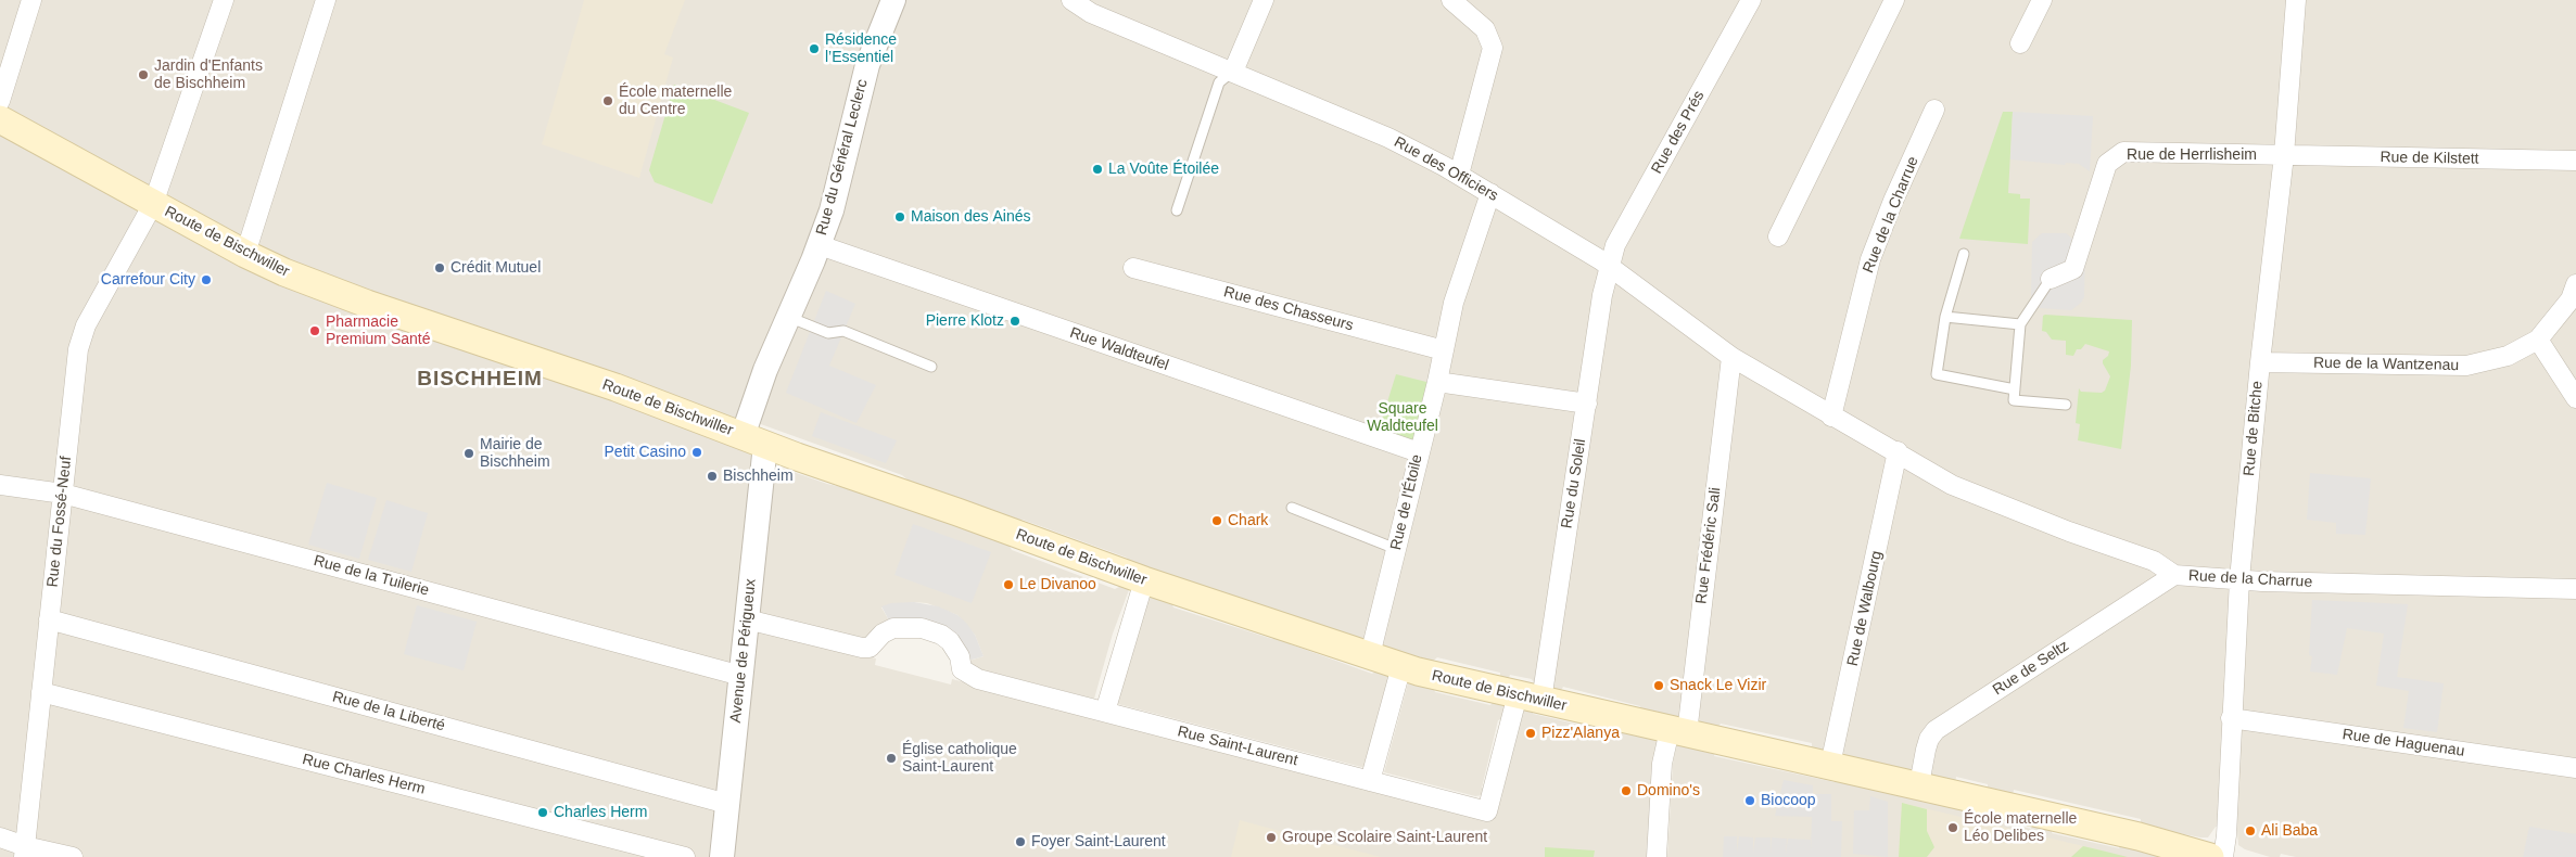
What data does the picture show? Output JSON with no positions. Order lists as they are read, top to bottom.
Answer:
{
  "streets": {
    "main road": ["Route de Bischwiller"],
    "street": [
      "Rue des Prés",
      "Rue de Herrlisheim",
      "Rue du Général Leclerc",
      "Rue de Kilstett",
      "Rue des Officiers",
      "Rue de la Charrue",
      "Rue des Chasseurs",
      "Rue Waldteufel",
      "Rue de la Wantzenau",
      "Rue de Bitche",
      "Rue du Soleil",
      "Rue de l'Étoile",
      "Rue du Fossé-Neuf",
      "Rue Frédéric Sali",
      "Rue de la Tuilerie",
      "Rue de Walbourg",
      "Avenue de Périgueux",
      "Rue de Seltz",
      "Rue de la Liberté",
      "Rue de Haguenau",
      "Rue Saint-Laurent",
      "Rue Charles Herm"
    ]
  },
  "crossings": [
    ["Rue des Prés", "Rue des Officiers"],
    ["Rue des Prés", "Rue du Soleil"],
    ["Rue de Herrlisheim", "Rue de Kilstett"],
    ["Rue de Herrlisheim", "Rue de Bitche"],
    ["Rue du Général Leclerc", "Route de Bischwiller"],
    ["Rue du Général Leclerc", "Rue Waldteufel"],
    ["Rue du Général Leclerc", "Avenue de Périgueux"],
    ["Rue de Kilstett", "Rue de Bitche"],
    ["Rue des Officiers", "Rue de la Charrue"],
    ["Rue des Officiers", "Rue du Soleil"],
    ["Rue des Officiers", "Rue de l'Étoile"],
    ["Rue des Officiers", "Rue Frédéric Sali"],
    ["Rue de la Charrue", "Rue de Bitche"],
    ["Rue de la Charrue", "Rue de Walbourg"],
    ["Rue de la Charrue", "Rue de Seltz"],
    ["Route de Bischwiller", "Rue de Bitche"],
    ["Route de Bischwiller", "Rue du Soleil"],
    ["Route de Bischwiller", "Rue de l'Étoile"],
    ["Route de Bischwiller", "Rue du Fossé-Neuf"],
    ["Route de Bischwiller", "Rue Frédéric Sali"],
    ["Route de Bischwiller", "Rue de Walbourg"],
    ["Route de Bischwiller", "Avenue de Périgueux"],
    ["Route de Bischwiller", "Rue de Seltz"],
    ["Route de Bischwiller", "Rue Saint-Laurent"],
    ["Rue des Chasseurs", "Rue de l'Étoile"],
    ["Rue Waldteufel", "Rue de l'Étoile"],
    ["Rue de la Wantzenau", "Rue de Bitche"],
    ["Rue de Bitche", "Rue de Haguenau"],
    ["Rue du Soleil", "Rue Saint-Laurent"],
    ["Rue du Fossé-Neuf", "Rue de la Tuilerie"],
    ["Rue du Fossé-Neuf", "Rue de la Liberté"],
    ["Rue du Fossé-Neuf", "Rue Charles Herm"],
    ["Rue de la Tuilerie", "Avenue de Périgueux"],
    ["Avenue de Périgueux", "Rue de la Liberté"],
    ["Avenue de Périgueux", "Rue Saint-Laurent"]
  ],
  "districts": ["BISCHHEIM"],
  "parks": ["Square Waldteufel"],
  "places": [
    "Résidence l’Essentiel",
    "Jardin d'Enfants de Bischheim",
    "École maternelle du Centre",
    "La Voûte Étoilée",
    "Maison des Ainés",
    "Crédit Mutuel",
    "Carrefour City",
    "Pierre Klotz",
    "Pharmacie Premium Santé",
    "Petit Casino",
    "Mairie de Bischheim",
    "Bischheim",
    "Chark",
    "Le Divanoo",
    "Snack Le Vizir",
    "Pizz'Alanya",
    "Église catholique Saint-Laurent",
    "Domino's",
    "Biocoop",
    "Charles Herm",
    "École maternelle Léo Delibes",
    "Ali Baba",
    "Groupe Scolaire Saint-Laurent",
    "Foyer Saint-Laurent"
  ]
}
